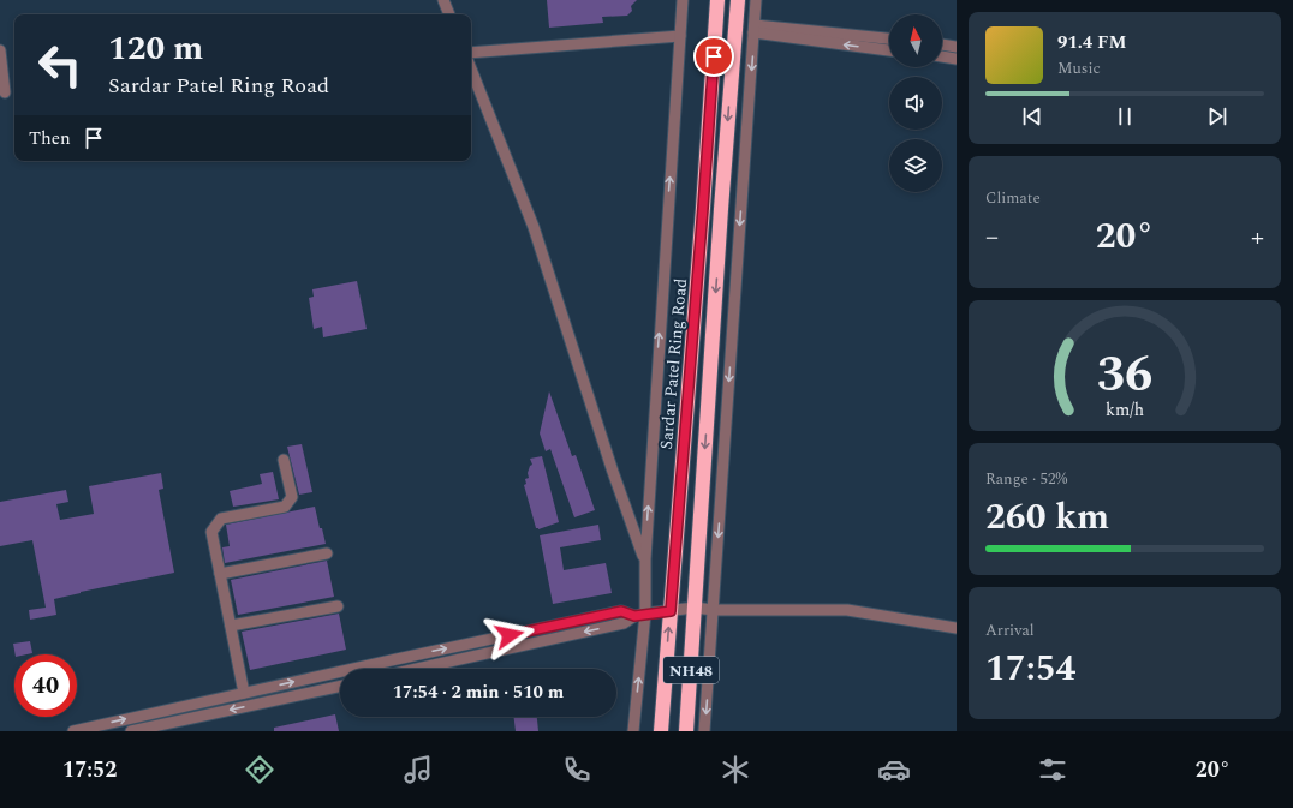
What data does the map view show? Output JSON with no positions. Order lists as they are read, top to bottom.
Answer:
{
  "streets": {
    "highway": ["Sardar Patel Ring Road", "NH48"]
  },
  "north": "top",
  "page": {
    "turn": ["120 m", "Sardar Patel Ring Road"],
    "song": ["91.4 FM", "Music"],
    "then": "Then",
    "tile": [
      "Climate",
      ["Range · 52%", "260 km"],
      ["Arrival", "17:54"]
    ],
    "heat": ["−", "20°", "+"],
    "limit": "40",
    "trip": "17:54 · 2 min · 510 m",
    "tabs": ["17:52", "20°"],
    "gauge": ["36", "km/h"]
  }
}
